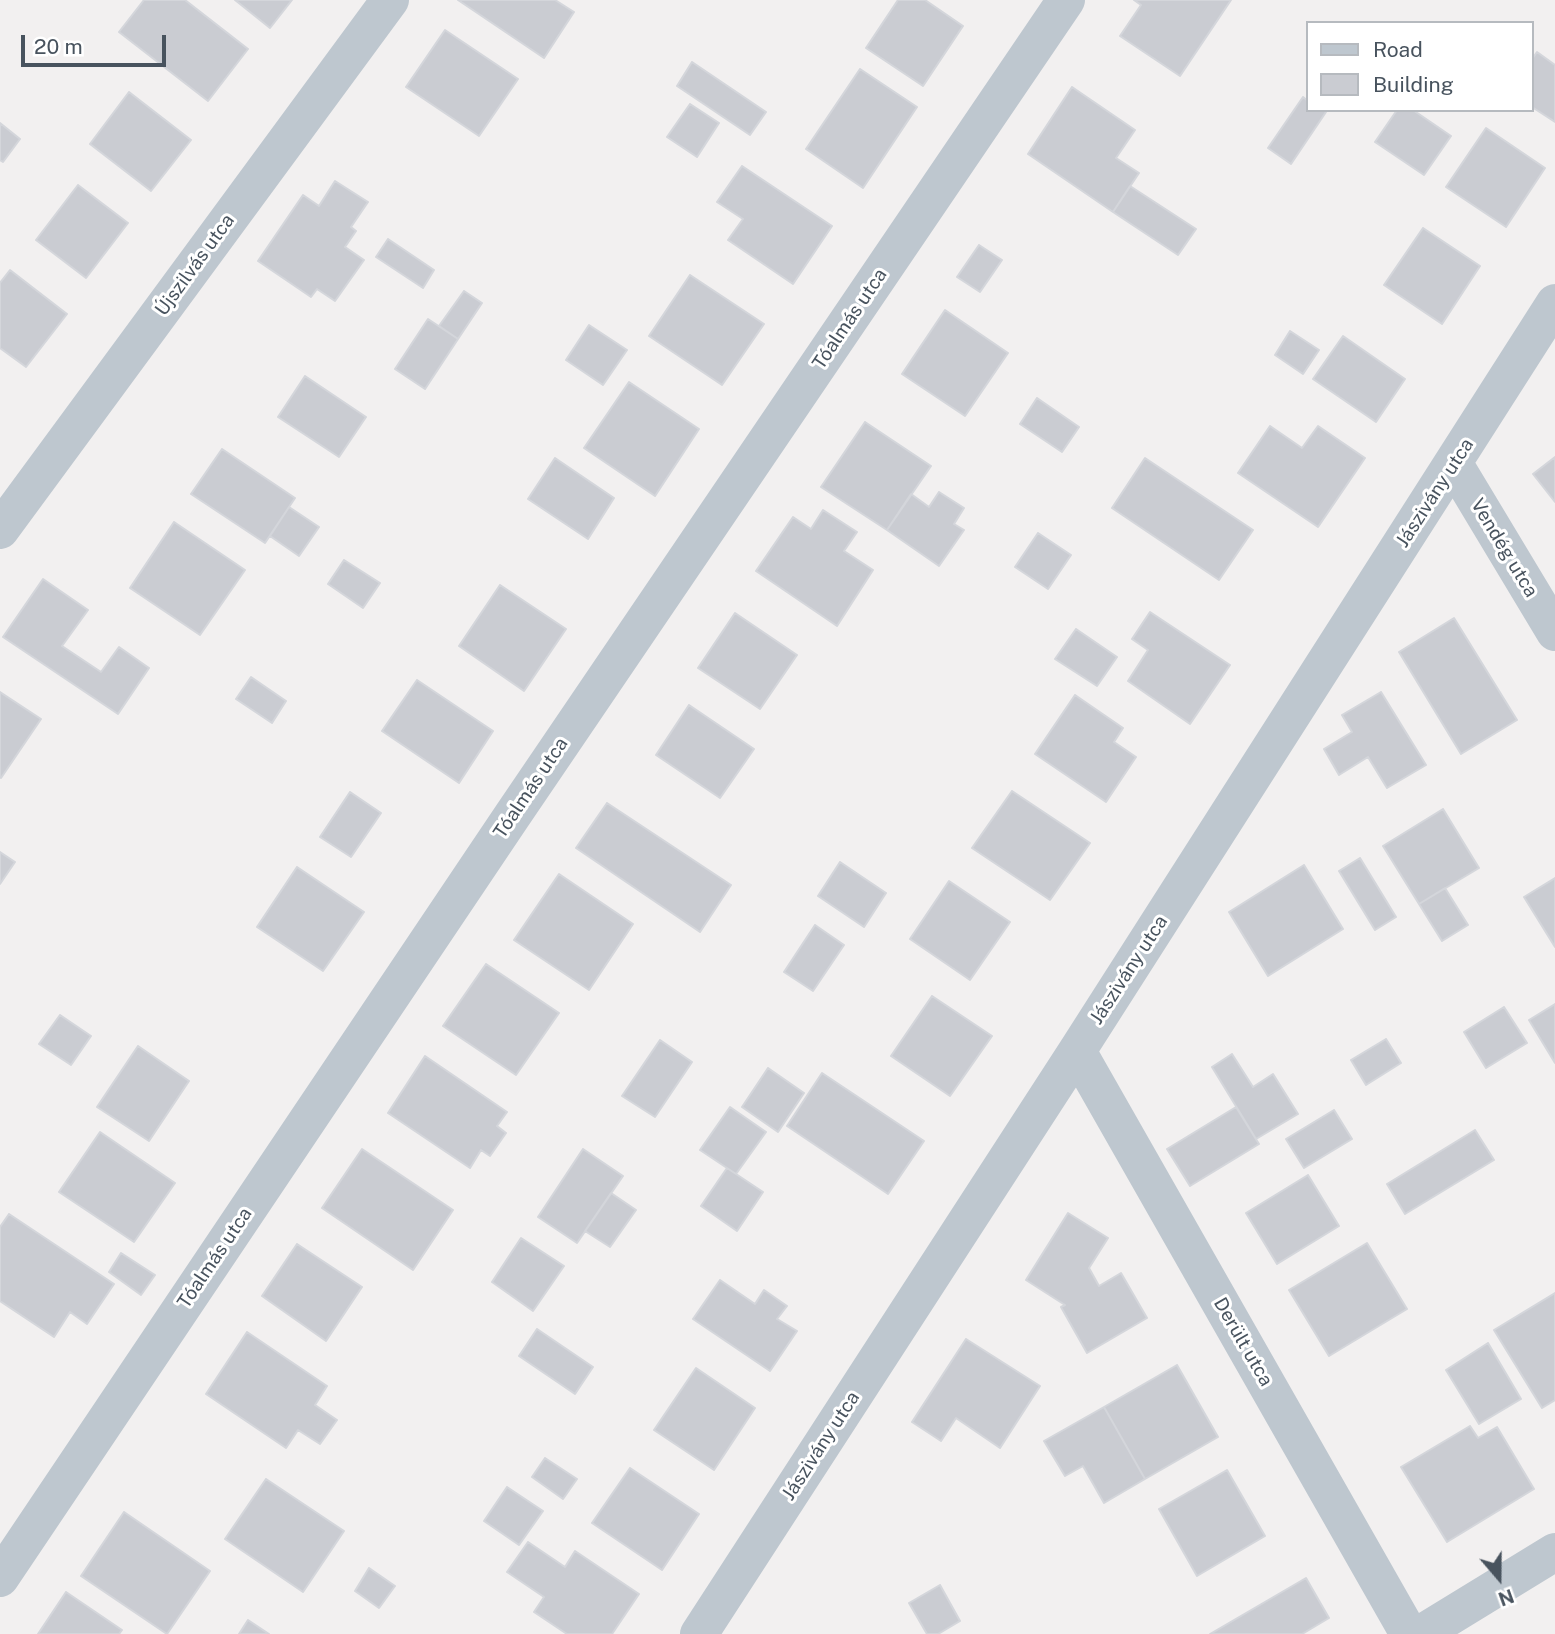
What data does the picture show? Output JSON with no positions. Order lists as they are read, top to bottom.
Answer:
{
  "streets": {
    "street": [
      "Újszilvás utca",
      "Tóalmás utca",
      "Jászivány utca",
      "Vendég utca",
      "Derült utca"
    ]
  },
  "crossings": [
    ["Jászivány utca", "Vendég utca"],
    ["Jászivány utca", "Derült utca"]
  ],
  "legend": ["Road", "Building"],
  "scale_bar": "20 m",
  "north": "bottom"
}
